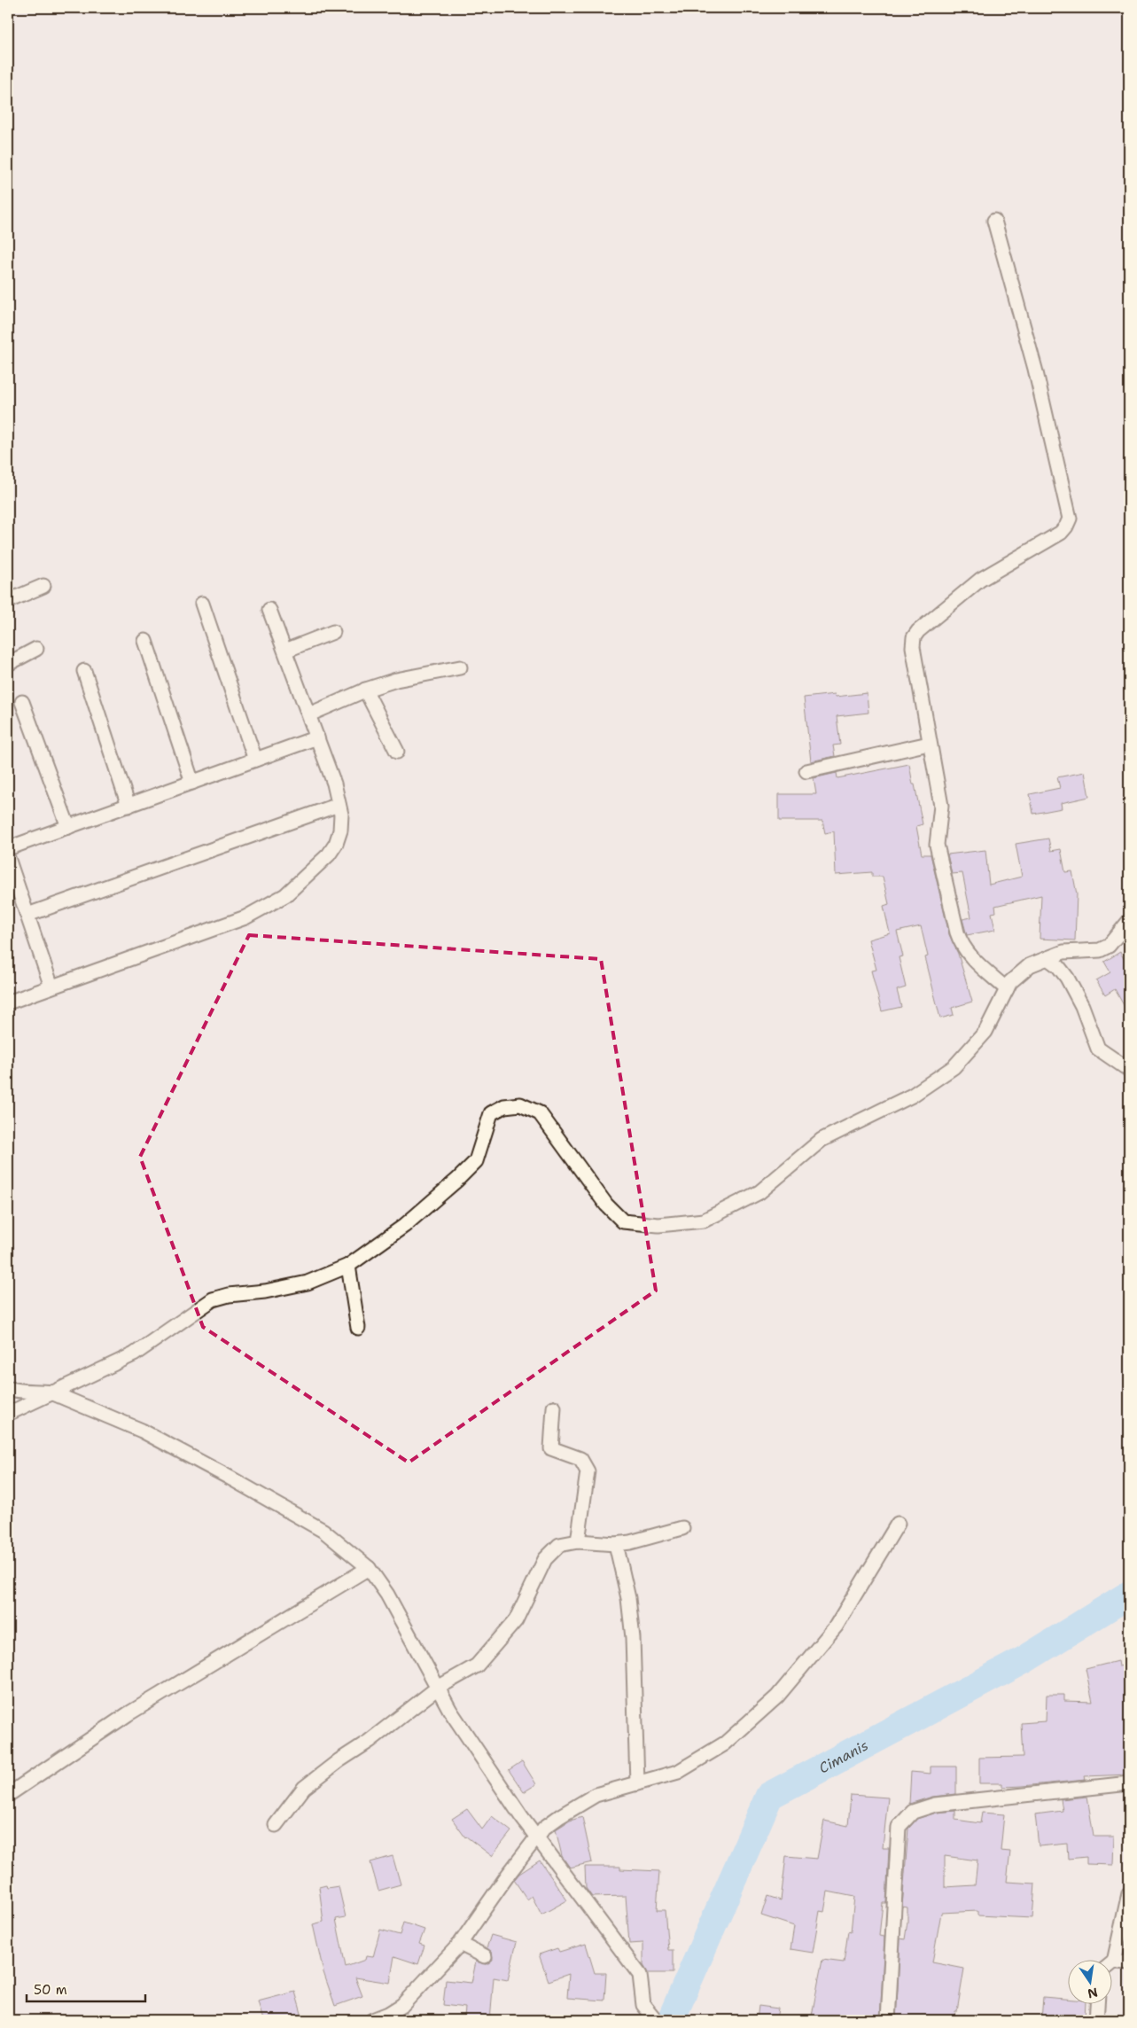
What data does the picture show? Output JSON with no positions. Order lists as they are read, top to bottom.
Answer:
{
  "water": ["Cimanis"],
  "scale_bar": "50 m",
  "north": "bottom"
}
